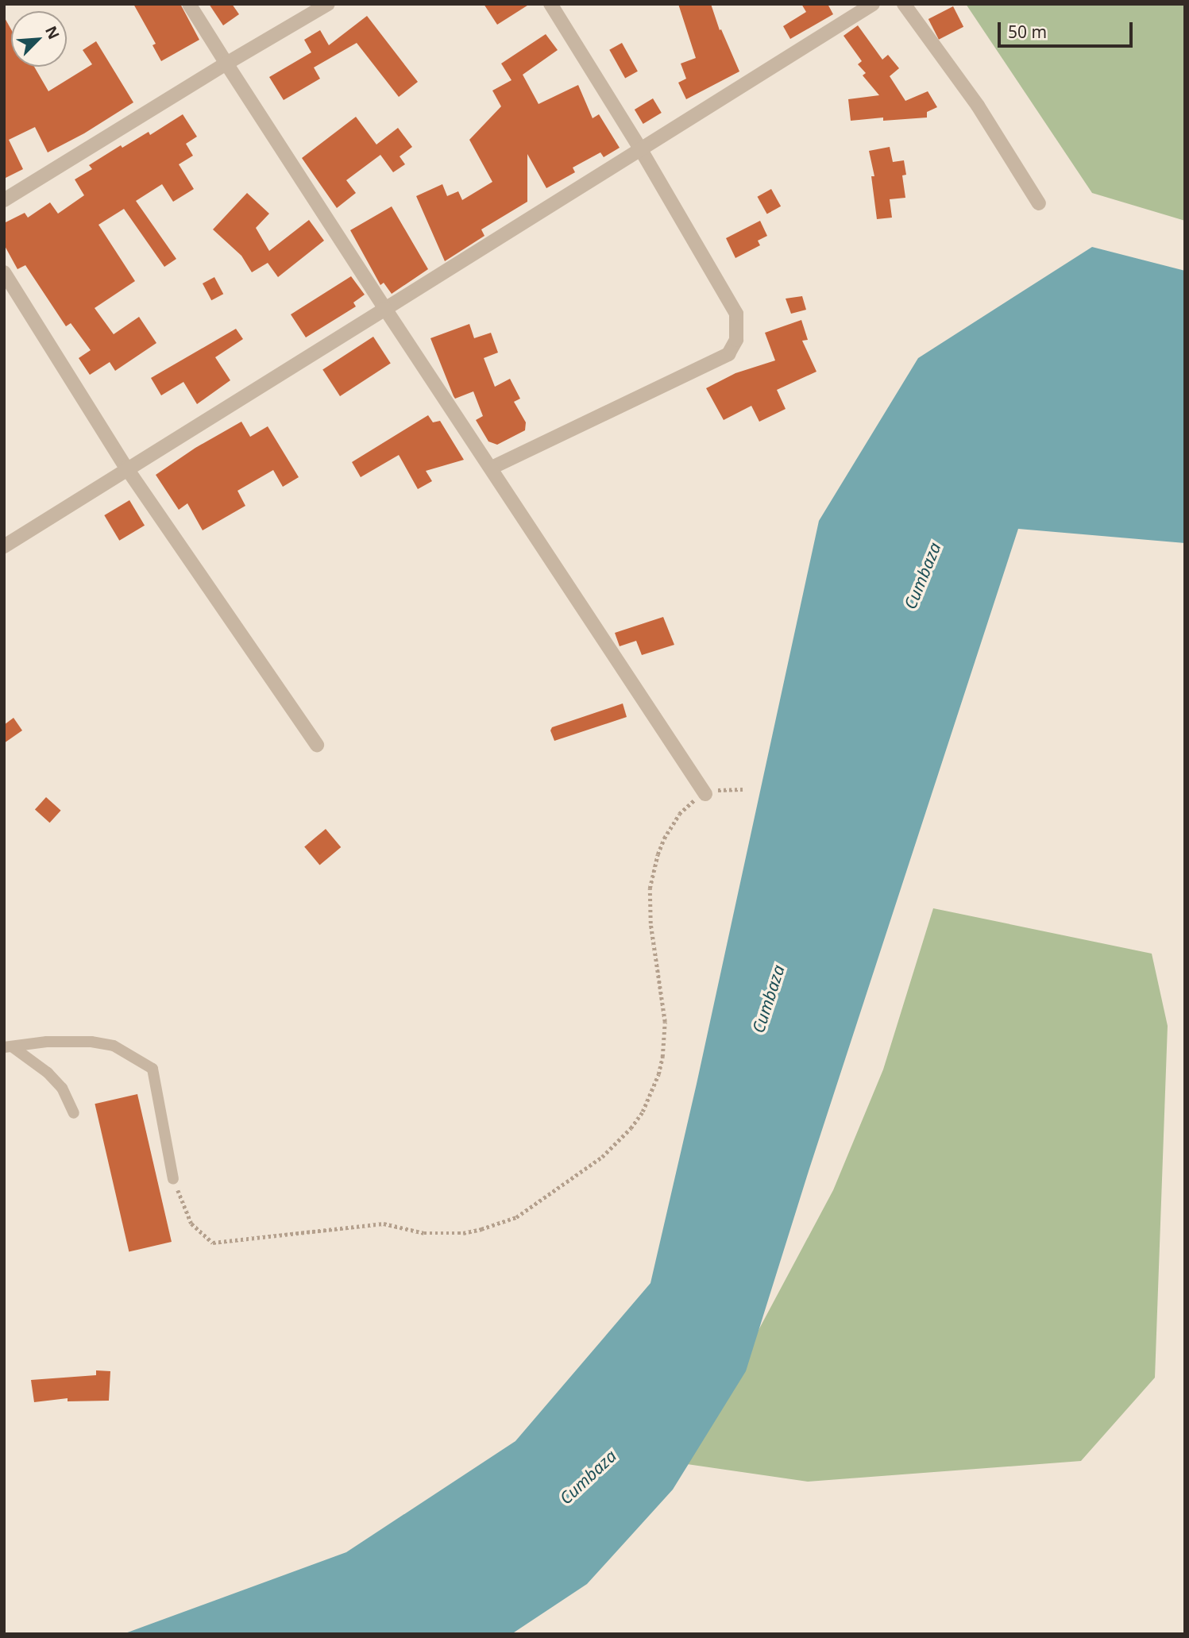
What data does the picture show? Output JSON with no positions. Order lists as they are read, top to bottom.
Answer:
{
  "water": ["Cumbaza"],
  "scale_bar": "50 m",
  "north": "top right"
}
